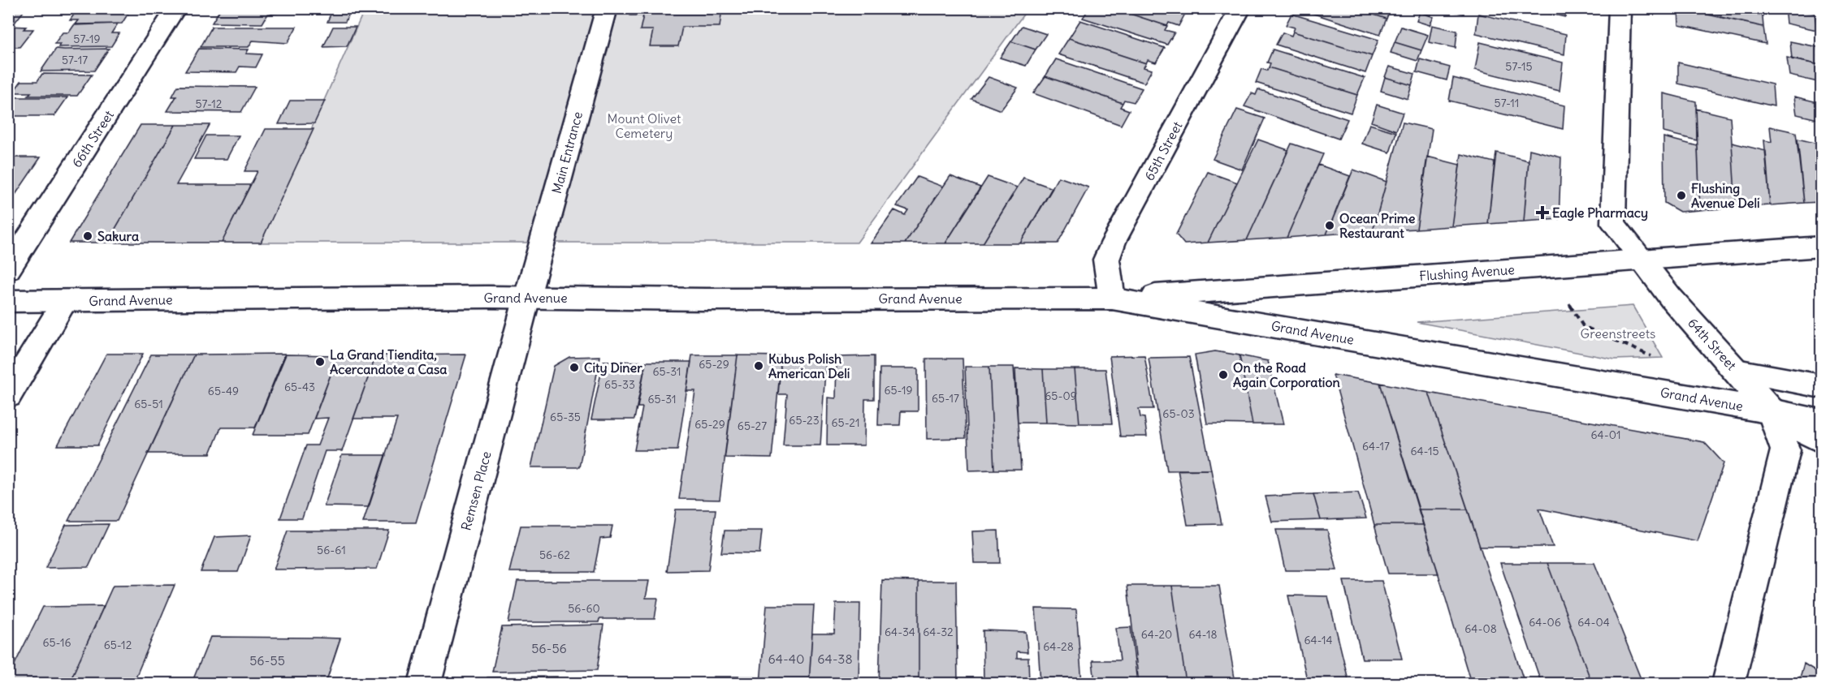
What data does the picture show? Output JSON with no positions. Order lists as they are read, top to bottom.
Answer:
{
  "streets": {
    "main road": [
      "66th Street",
      "65th Street",
      "Main Entrance",
      "Flushing Avenue",
      "Grand Avenue",
      "64th Street",
      "Remsen Place"
    ]
  },
  "crossings": [
    ["65th Street", "Flushing Avenue"],
    ["65th Street", "Grand Avenue"],
    ["Main Entrance", "Grand Avenue"],
    ["Main Entrance", "Remsen Place"],
    ["Flushing Avenue", "Grand Avenue"],
    ["Flushing Avenue", "64th Street"],
    ["Grand Avenue", "64th Street"],
    ["Grand Avenue", "Remsen Place"]
  ],
  "parks": ["Mount Olivet Cemetery", "Greenstreets"],
  "places": {
    "other": [
      "Flushing Avenue Deli",
      "Ocean Prime Restaurant",
      "Sakura",
      "La Grand Tiendita, Acercandote a Casa",
      "Kubus Polish American Deli",
      "City Diner",
      "On the Road Again Corporation"
    ],
    "health": ["Eagle Pharmacy"]
  },
  "house_numbers": [
    "57-19",
    "57-17",
    "57-15",
    "57-11",
    "57-12",
    "65-29",
    "65-31",
    "65-33",
    "65-43",
    "65-19",
    "65-49",
    "65-09",
    "65-17",
    "65-31",
    "65-51",
    "65-03",
    "65-35",
    "65-23",
    "65-21",
    "65-29",
    "65-27",
    "64-01",
    "64-17",
    "64-15",
    "56-61",
    "56-62",
    "56-60",
    "64-06",
    "64-04",
    "64-08",
    "64-34",
    "64-32",
    "64-20",
    "64-18",
    "64-14",
    "65-16",
    "65-12",
    "64-28",
    "56-56",
    "64-40",
    "64-38",
    "56-55"
  ]
}
